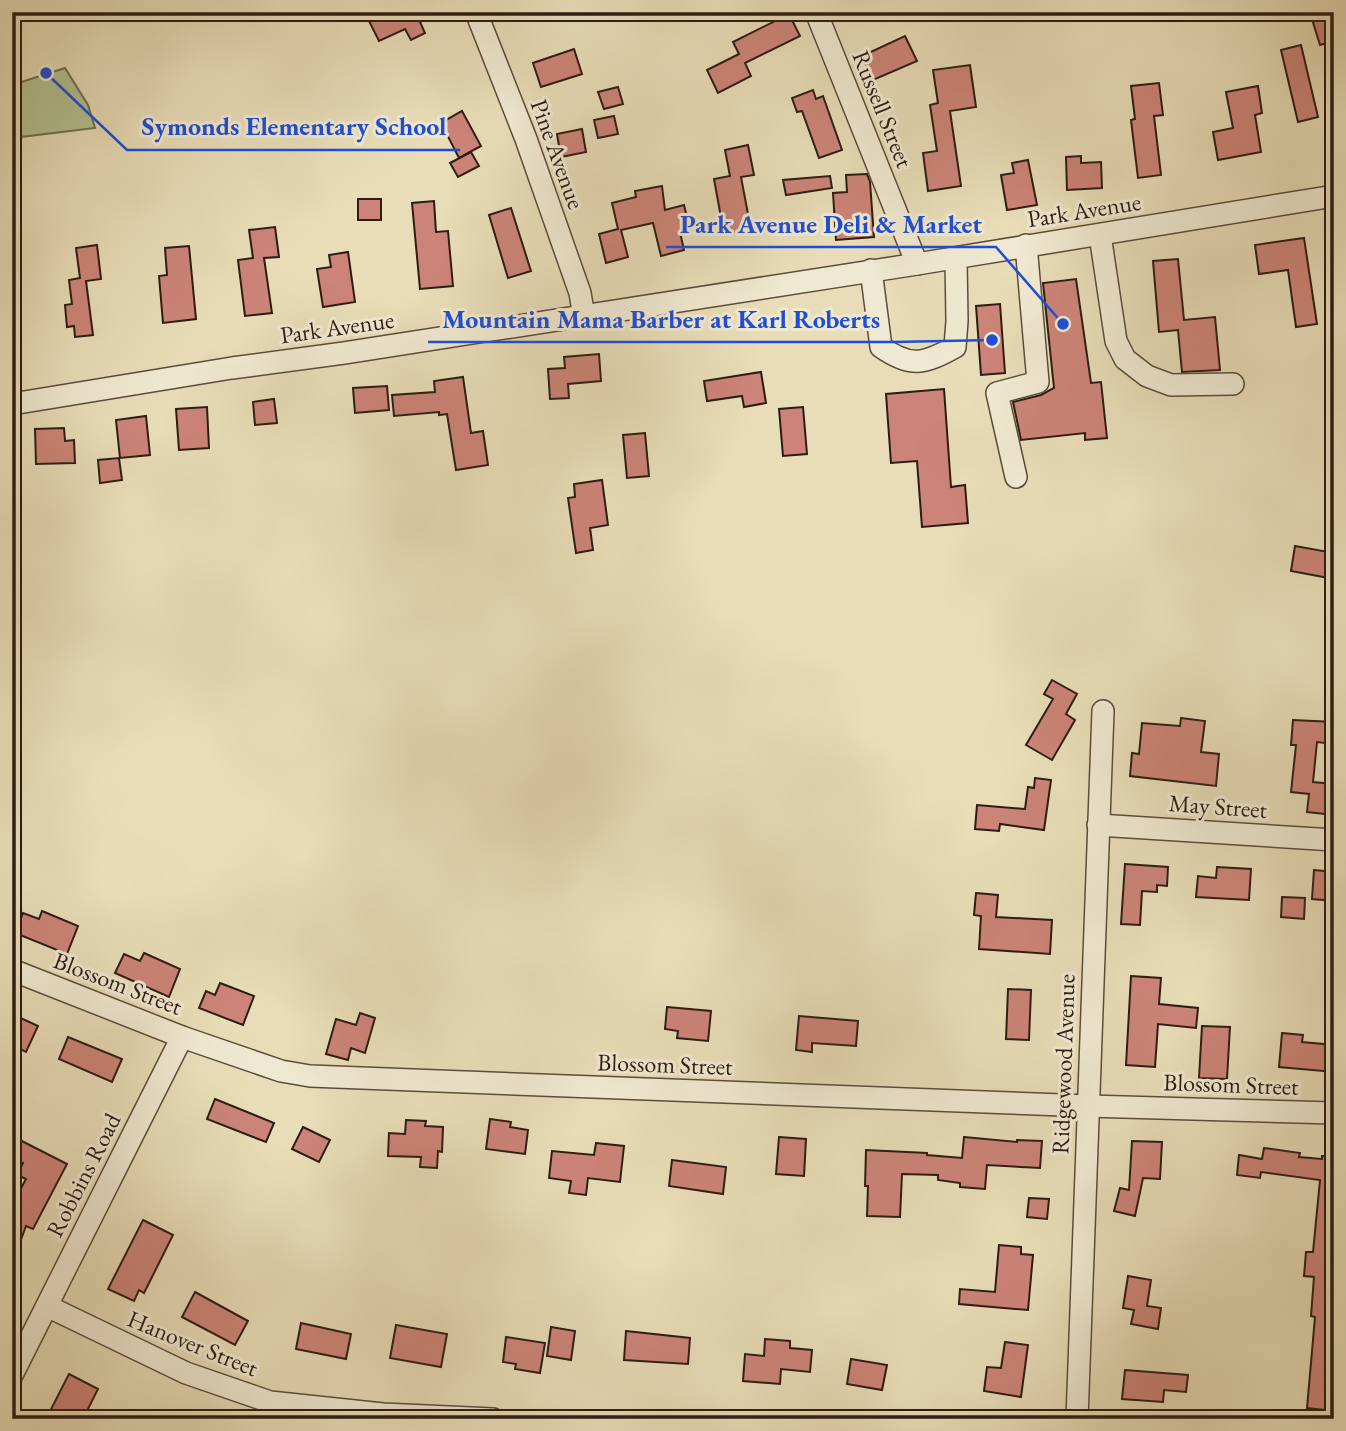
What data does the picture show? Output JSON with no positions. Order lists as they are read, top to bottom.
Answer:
{
  "streets": {
    "street": [
      "Russell Street",
      "Pine Avenue",
      "Park Avenue",
      "May Street",
      "Blossom Street",
      "Ridgewood Avenue",
      "Robbins Road",
      "Hanover Street"
    ]
  },
  "crossings": [
    ["Russell Street", "Park Avenue"],
    ["Pine Avenue", "Park Avenue"],
    ["May Street", "Ridgewood Avenue"],
    ["Blossom Street", "Ridgewood Avenue"],
    ["Blossom Street", "Robbins Road"],
    ["Robbins Road", "Hanover Street"]
  ],
  "places": ["Symonds Elementary School", "Park Avenue Deli & Market", "Mountain Mama Barber at Karl Roberts"]
}
